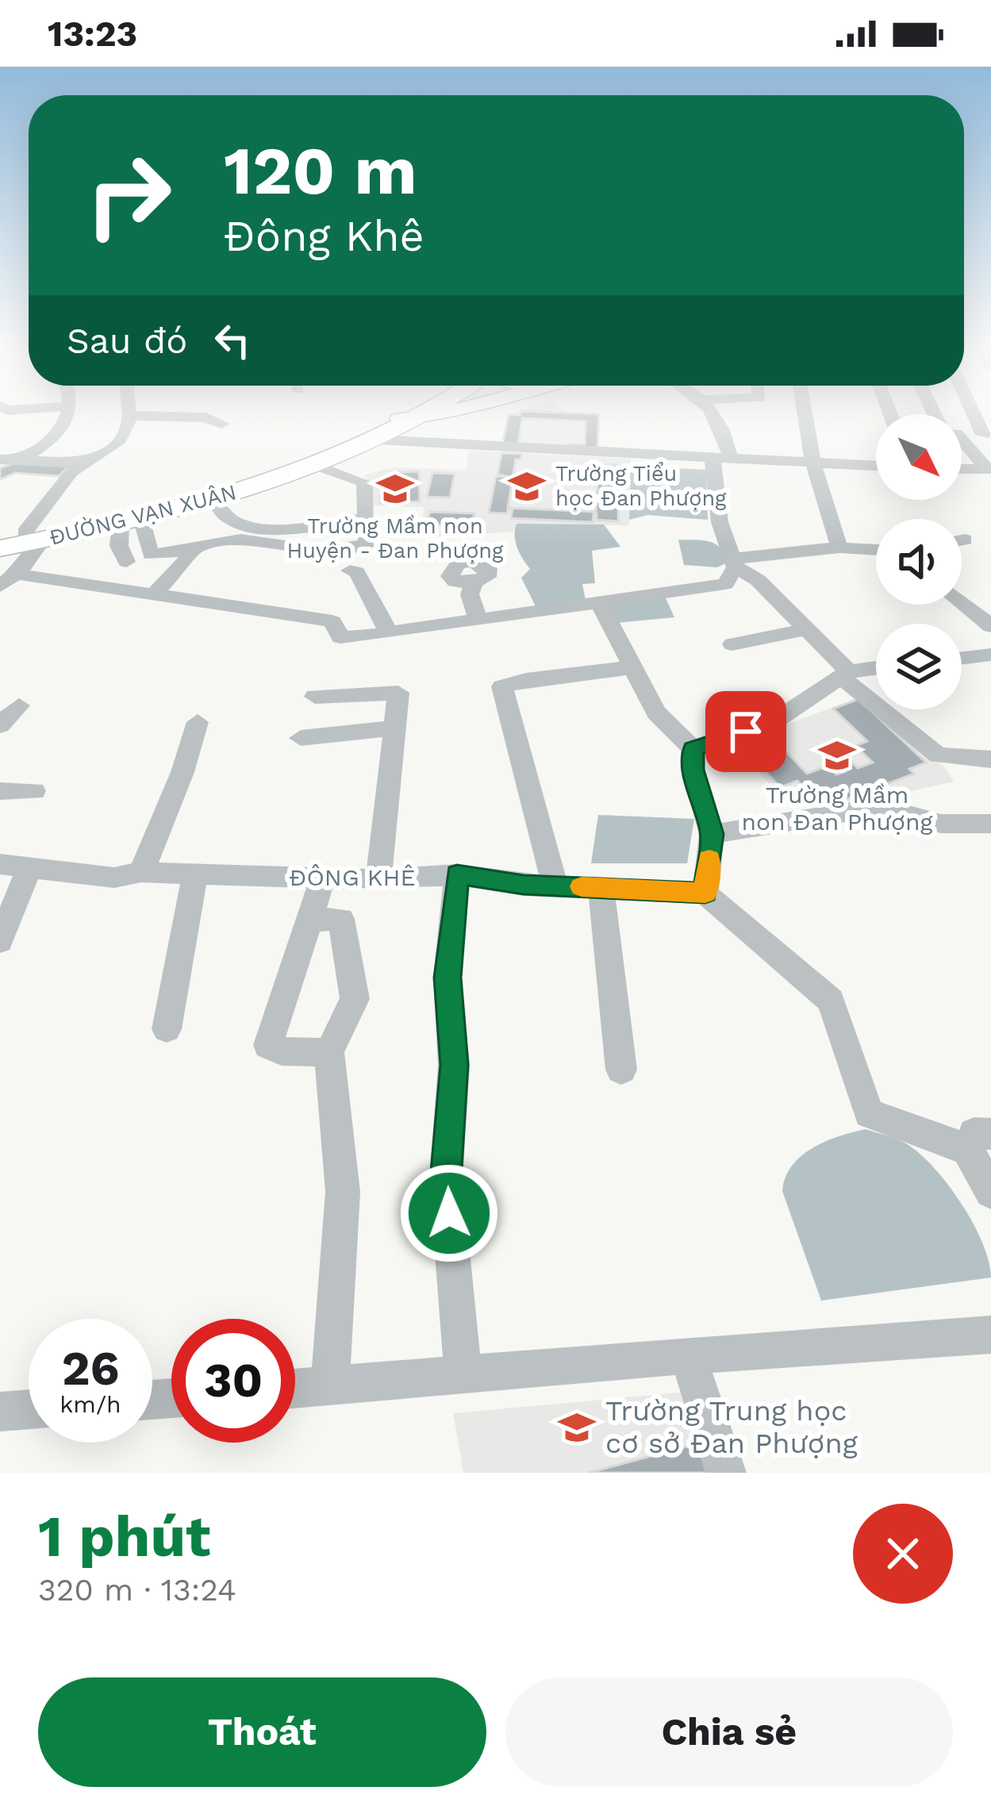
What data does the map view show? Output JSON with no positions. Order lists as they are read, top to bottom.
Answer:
{
  "streets": {
    "highway": ["ĐƯỜNG VẠN XUÂN"],
    "street": ["ĐÔNG KHÊ"]
  },
  "places": {
    "school or university": [
      "Trường Tiểu học Đan Phượng",
      "Trường Mầm non Huyện - Đan Phượng",
      "Trường Mầm non Đan Phượng",
      "Trường Trung học cơ sở Đan Phượng"
    ]
  },
  "north": "bottom right",
  "page": {
    "status": "13:23",
    "turn": ["120 m", "Đông Khê"],
    "then": "Sau đó",
    "speed": "26 km/h",
    "limit": "30",
    "heading": ["1 phút", "320 m · 13:24"],
    "buttons": ["Thoát", "Chia sẻ"]
  }
}
